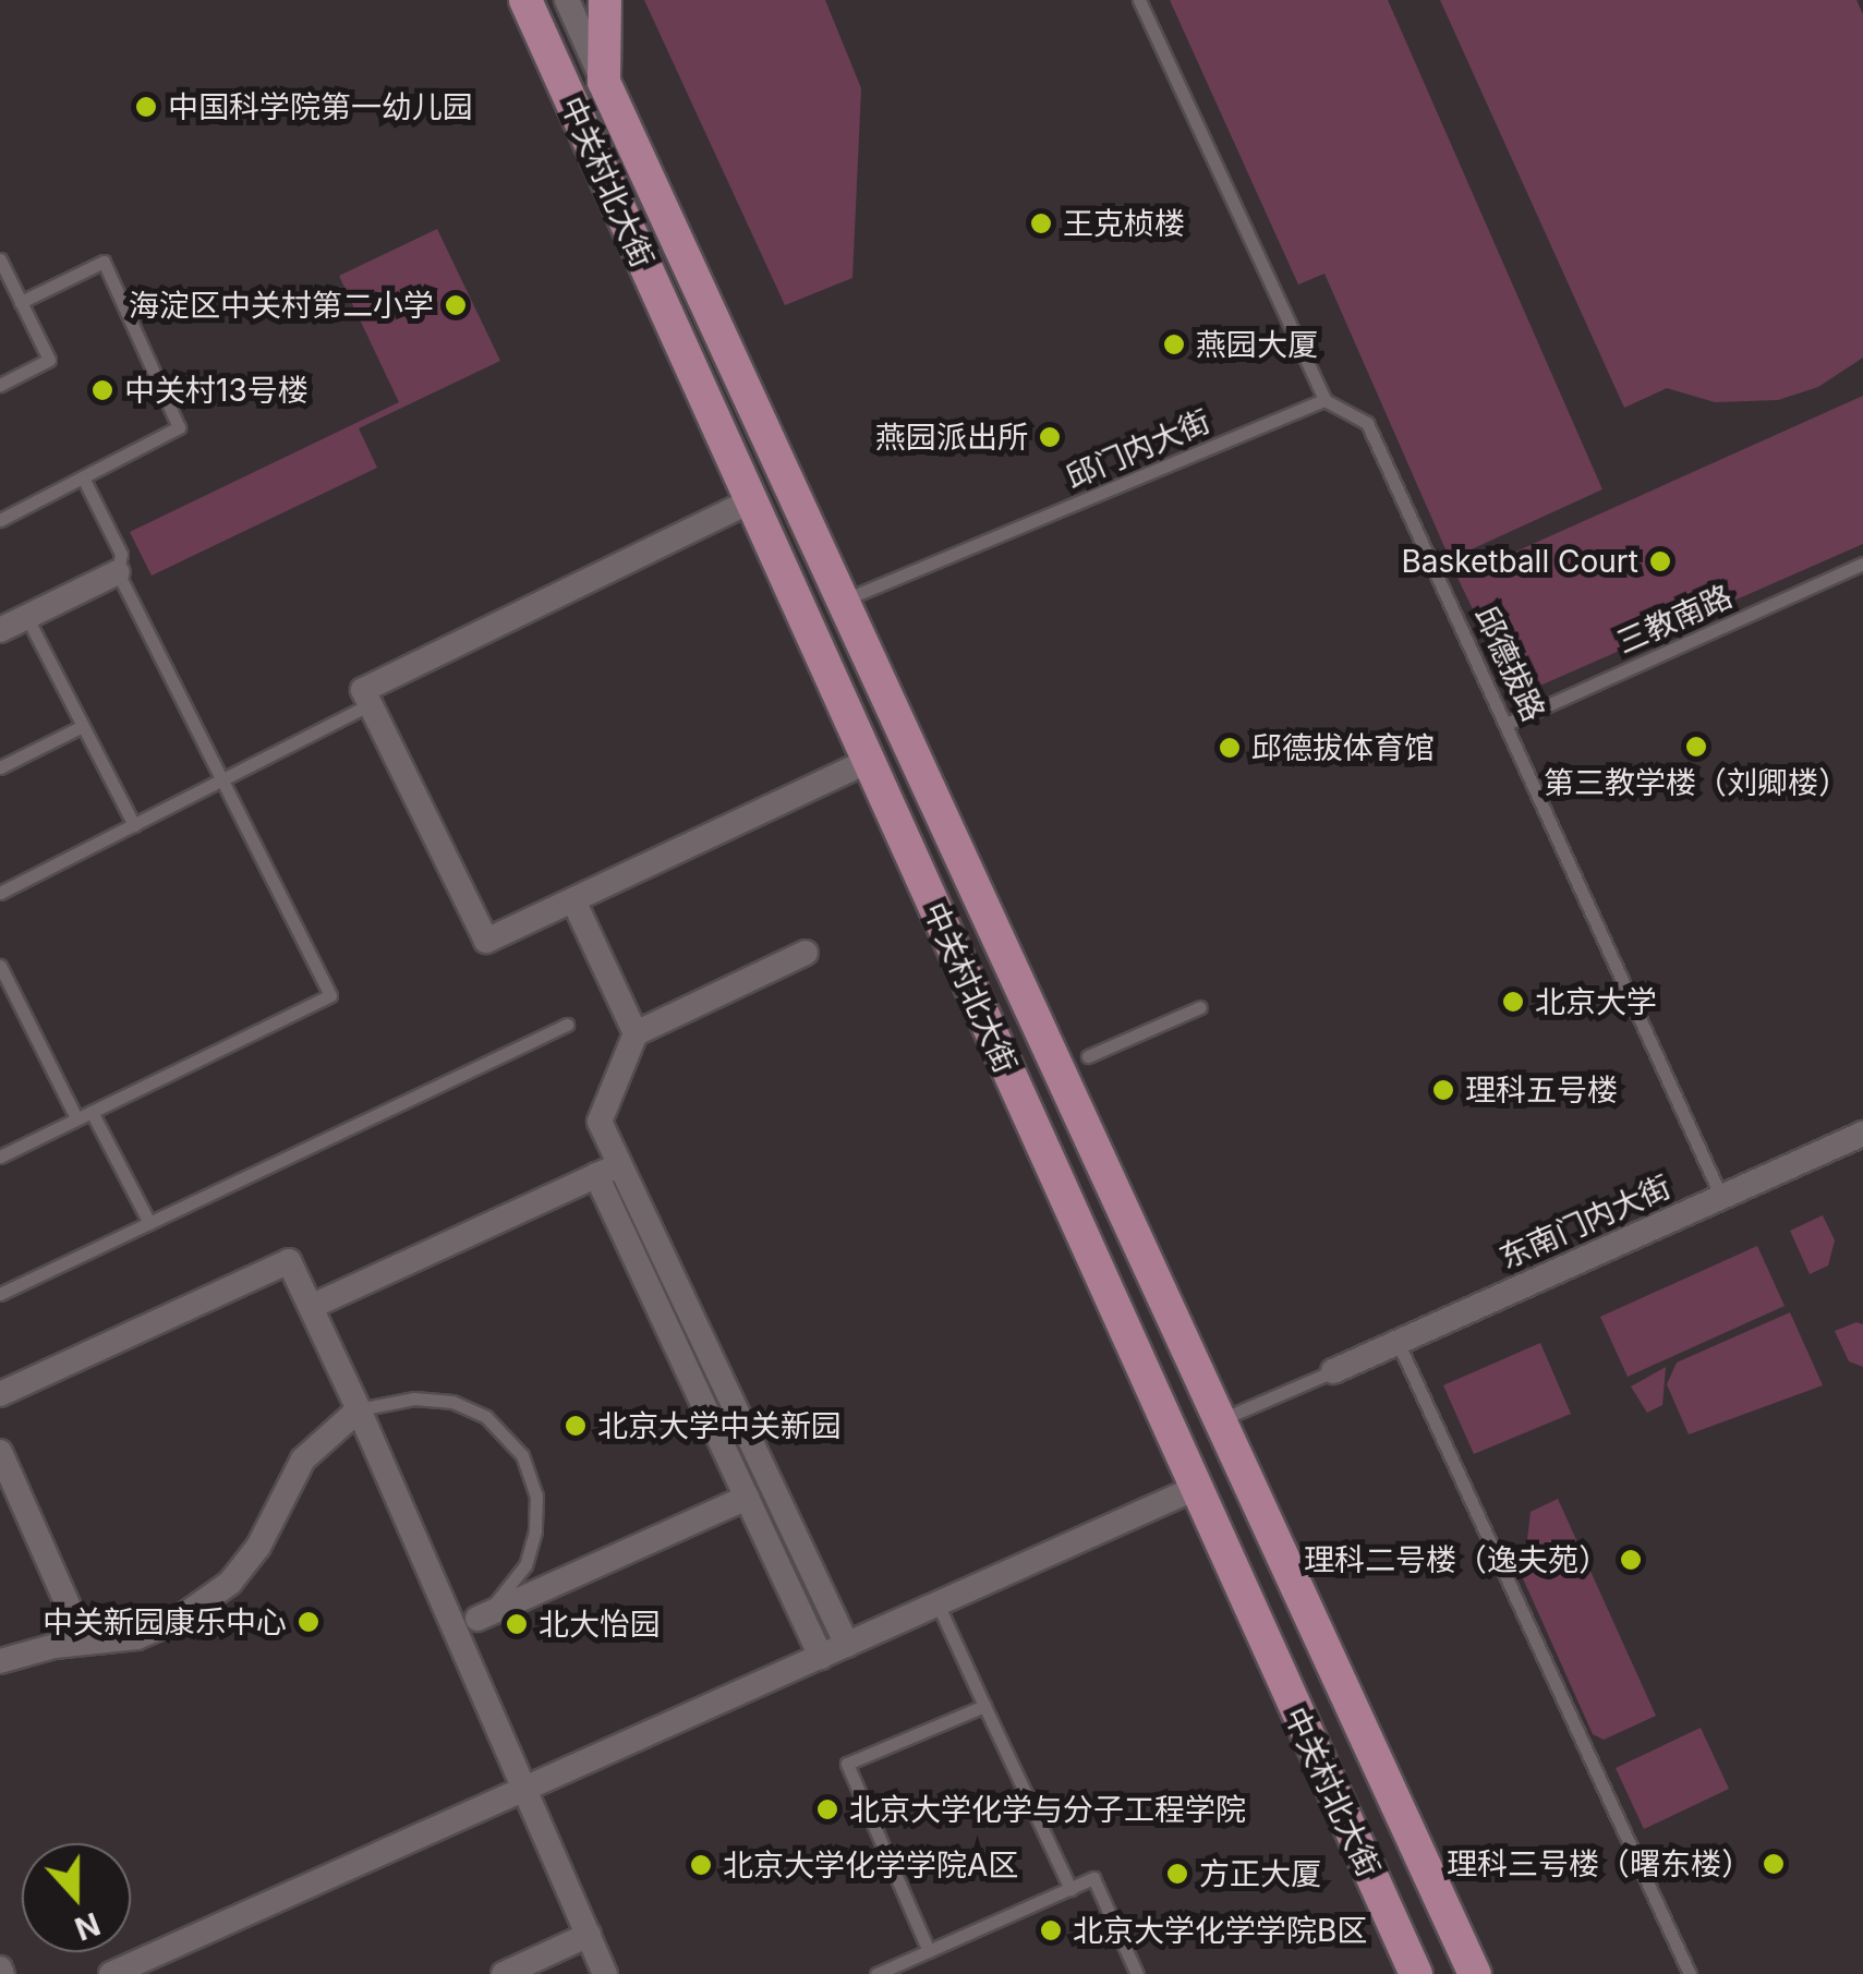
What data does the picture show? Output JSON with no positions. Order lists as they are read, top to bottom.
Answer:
{
  "streets": {
    "main road": ["中关村北大街"],
    "street": ["东南门内大街"],
    "lane": ["邱门内大街", "三教南路", "邱德拔路"]
  },
  "crossings": [
    ["中关村北大街", "邱门内大街"],
    ["邱门内大街", "邱德拔路"],
    ["三教南路", "邱德拔路"],
    ["邱德拔路", "东南门内大街"]
  ],
  "places": [
    "中国科学院第一幼儿园",
    "王克桢楼",
    "海淀区中关村第二小学",
    "燕园大厦",
    "中关村13号楼",
    "燕园派出所",
    "Basketball Court",
    "第三教学楼（刘卿楼）",
    "邱德拔体育馆",
    "北京大学",
    "理科五号楼",
    "北京大学中关新园",
    "理科二号楼（逸夫苑）",
    "中关新园康乐中心",
    "北大怡园",
    "北京大学化学与分子工程学院",
    "理科三号楼（曙东楼）",
    "北京大学化学学院A区",
    "方正大厦",
    "北京大学化学学院B区"
  ],
  "north": "bottom"
}
